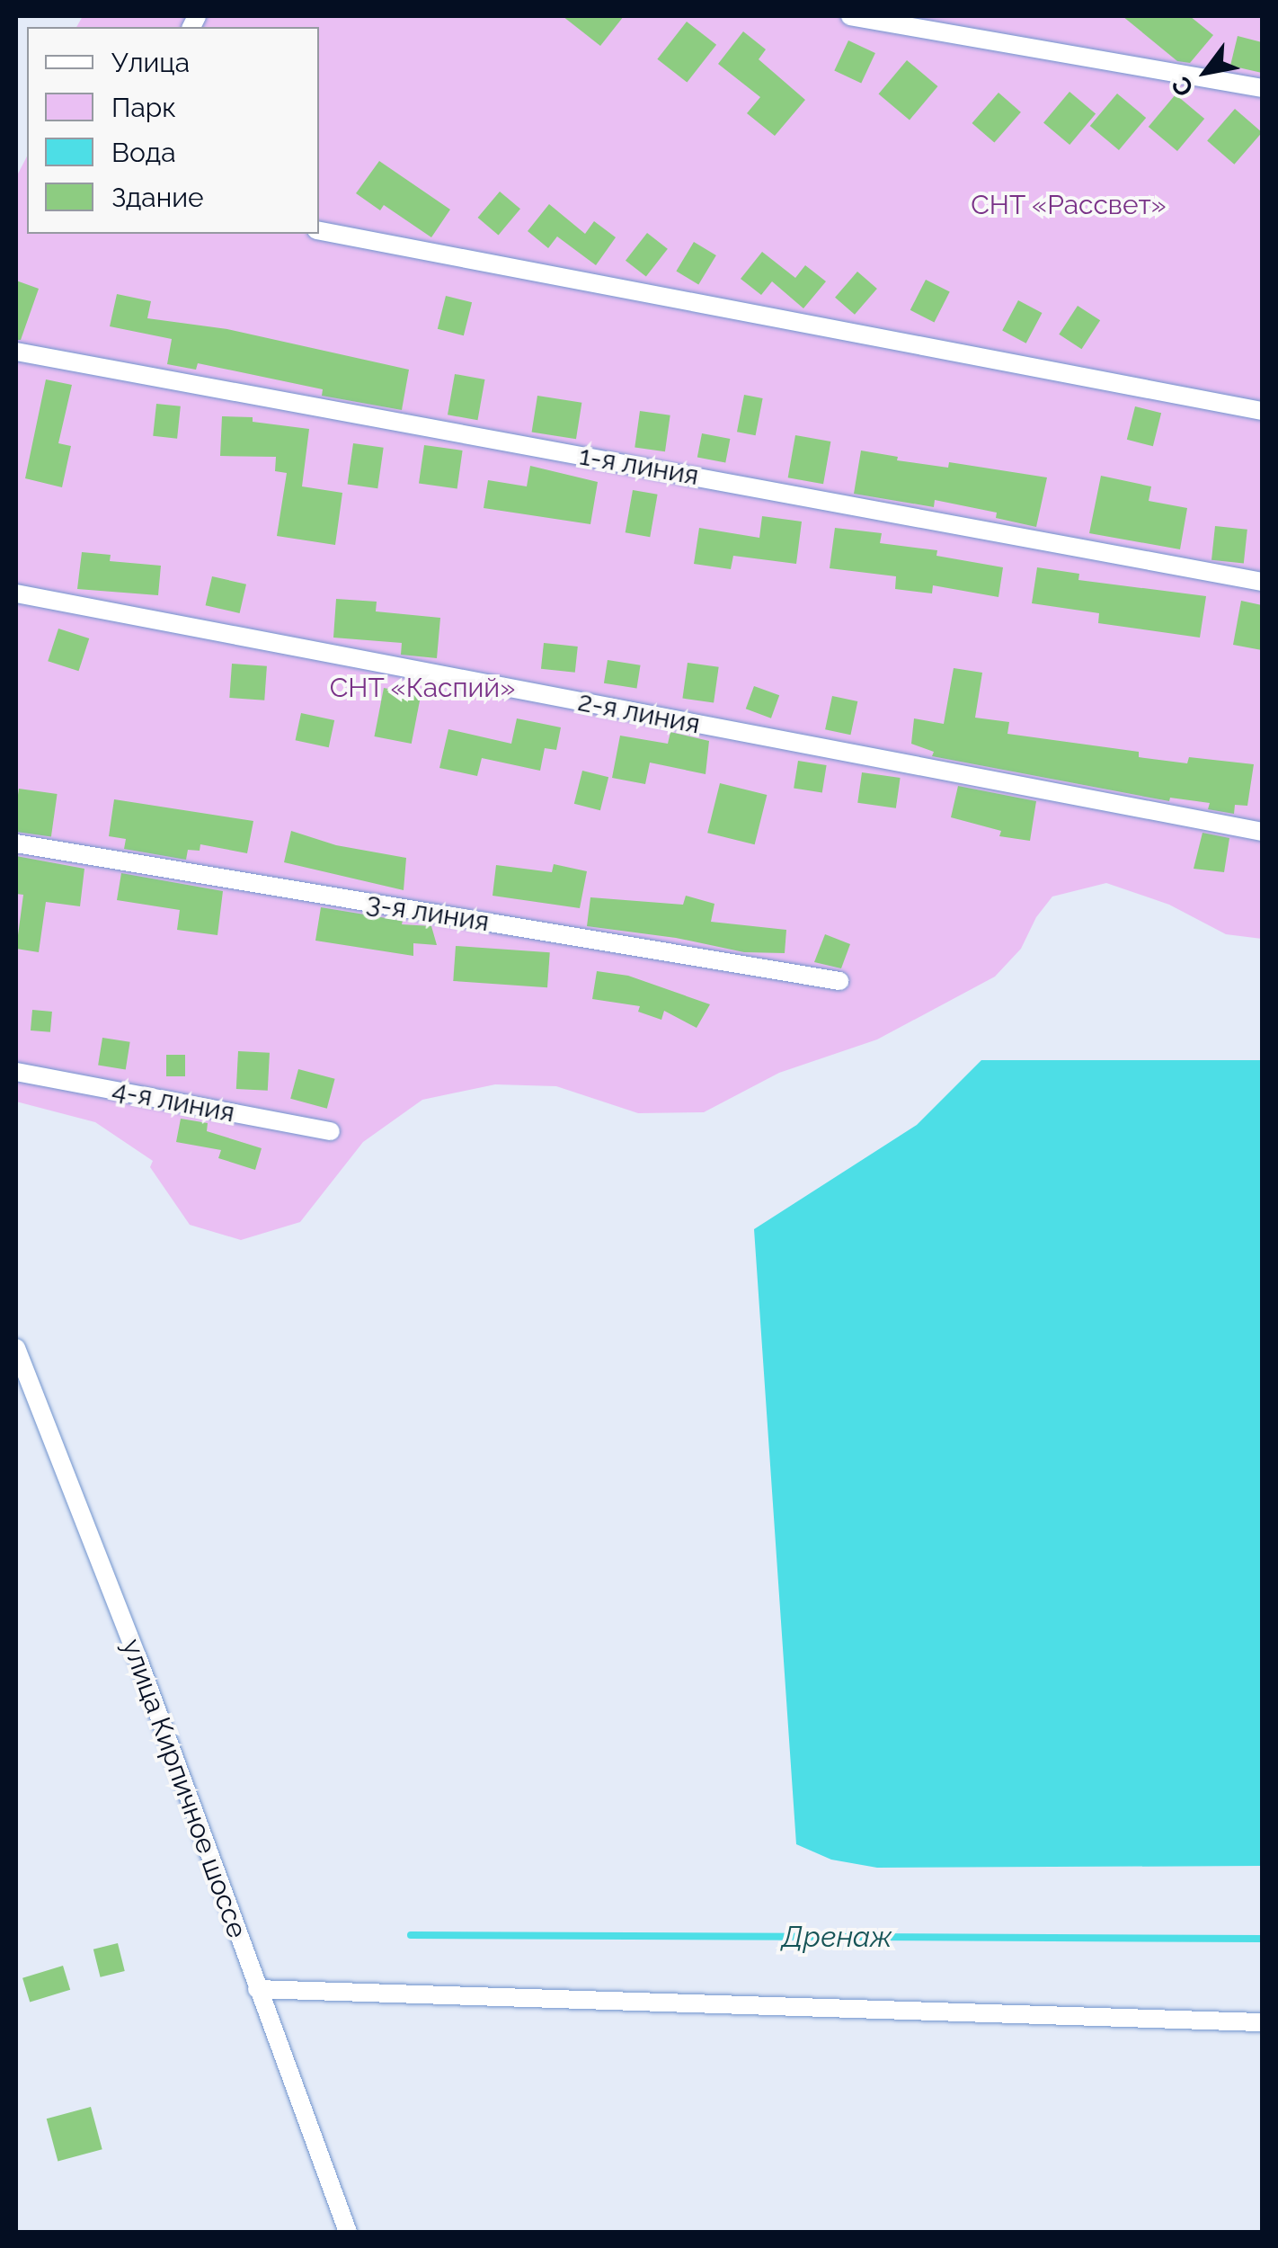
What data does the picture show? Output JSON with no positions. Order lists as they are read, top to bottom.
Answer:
{
  "streets": {
    "street": [
      "1-я линия",
      "2-я линия",
      "3-я линия",
      "4-я линия",
      "улица Кирпичное шоссе"
    ]
  },
  "water": ["Дренаж"],
  "parks": ["СНТ «Рассвет»", "СНТ «Каспий»"],
  "legend": [
    "Улица",
    "Парк",
    "Вода",
    "Здание"
  ],
  "north": "bottom left"
}
